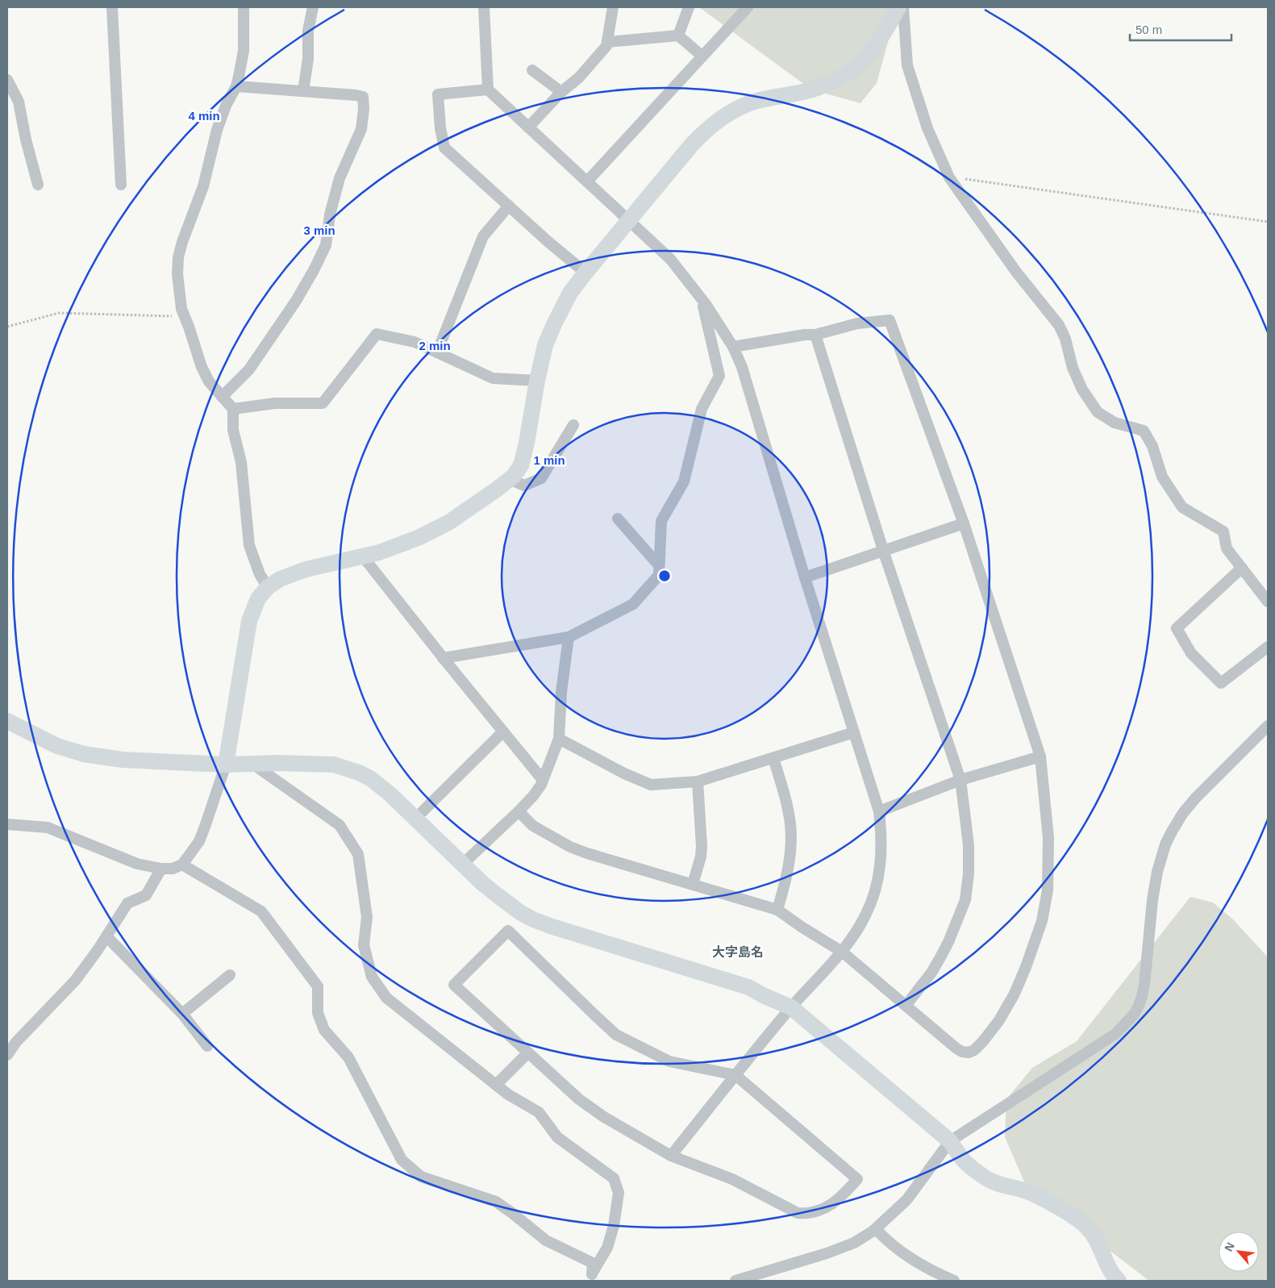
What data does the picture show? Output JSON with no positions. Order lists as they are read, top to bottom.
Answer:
{
  "districts": ["大字島名"],
  "scale_bar": "50 m",
  "north": "top left",
  "rings": [
    "4 min",
    "3 min",
    "2 min",
    "1 min"
  ]
}
